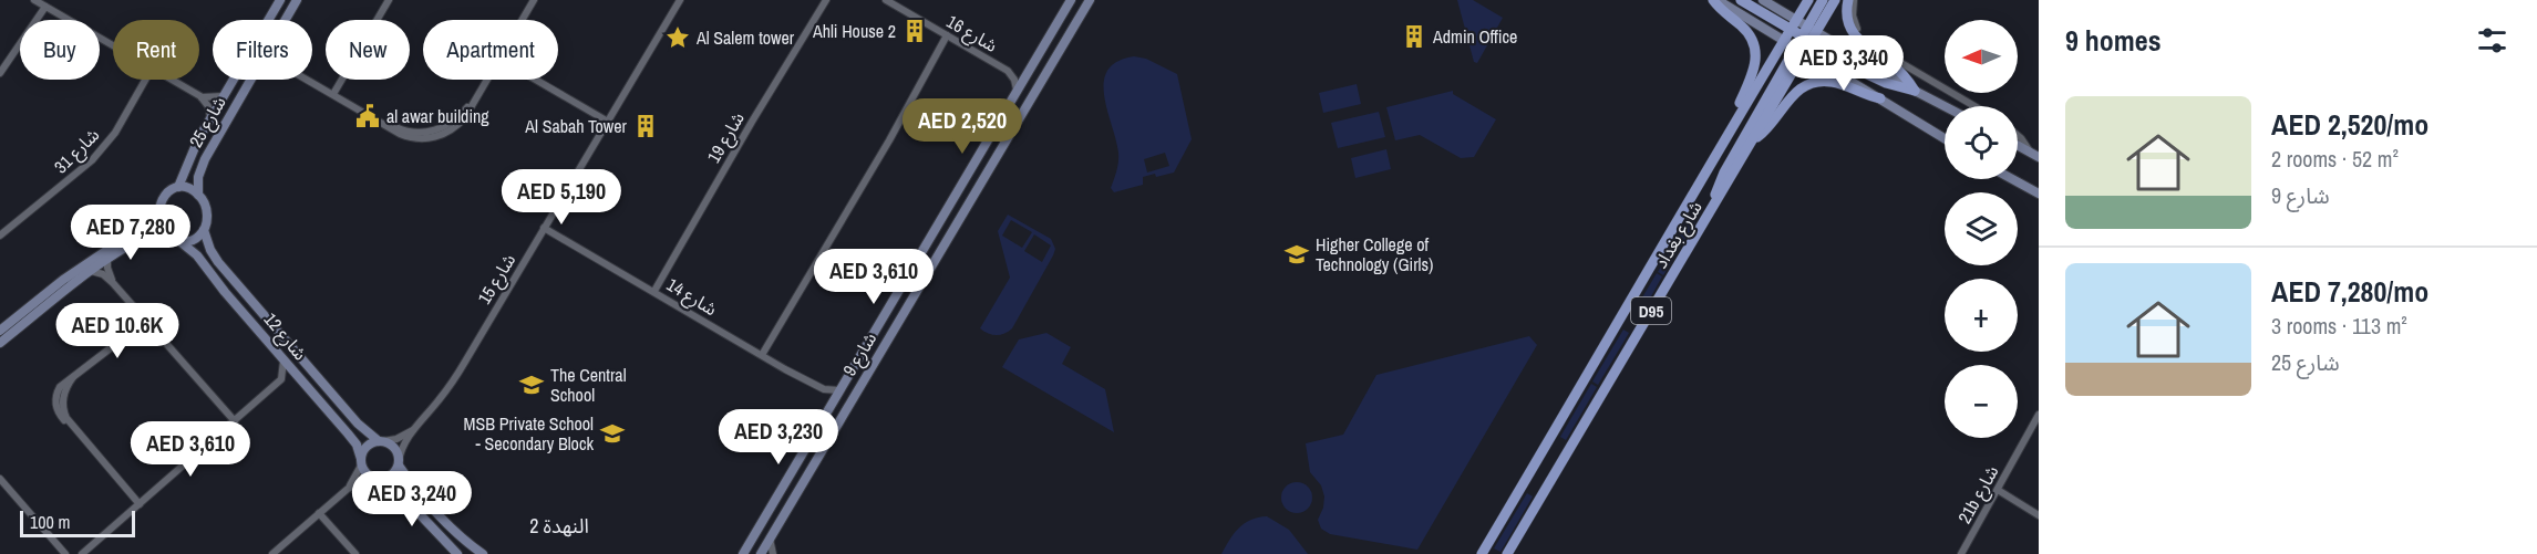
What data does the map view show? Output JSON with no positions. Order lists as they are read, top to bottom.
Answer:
{
  "streets": {
    "main road": ["شارع بغداد", "D95"],
    "street": [
      "شارع 16",
      "شارع 25",
      "شارع 19",
      "شارع 31",
      "شارع 15",
      "شارع 14",
      "شارع 12",
      "شارع 9",
      "21b شارع"
    ]
  },
  "crossings": [
    ["شارع 16", "شارع 9"],
    ["شارع 25", "شارع 12"],
    ["شارع 19", "شارع 14"],
    ["شارع 15", "شارع 14"],
    ["شارع 15", "شارع 12"],
    ["شارع 14", "شارع 9"]
  ],
  "districts": ["النهدة 2"],
  "places": {
    "building": ["Ahli House 2", "Admin Office", "Al Sabah Tower"],
    "place": ["Al Salem tower"],
    "public building": ["al awar building"],
    "school or university": ["Higher College of Technology (Girls)", "The Central School", "MSB Private School - Secondary Block"]
  },
  "scale_bar": "100 m",
  "north": "left",
  "page": {
    "heading": "9 homes",
    "map_buttons": ["+", "−"],
    "chip": [
      "Buy",
      "Rent",
      "Filters",
      "New",
      "Apartment"
    ],
    "price": [
      "AED 3,340",
      "AED 2,520",
      "AED 5,190",
      "AED 7,280",
      "AED 3,610",
      "AED 10.6K",
      "AED 3,230",
      "AED 3,610",
      "AED 3,240"
    ],
    "list": [
      {
        "name": "AED 2,520/mo",
        "note": "2 rooms · 52 m² · شارع 9"
      },
      {
        "name": "AED 7,280/mo",
        "note": "3 rooms · 113 m² · شارع 25"
      }
    ],
    "scale": "100 m"
  }
}
